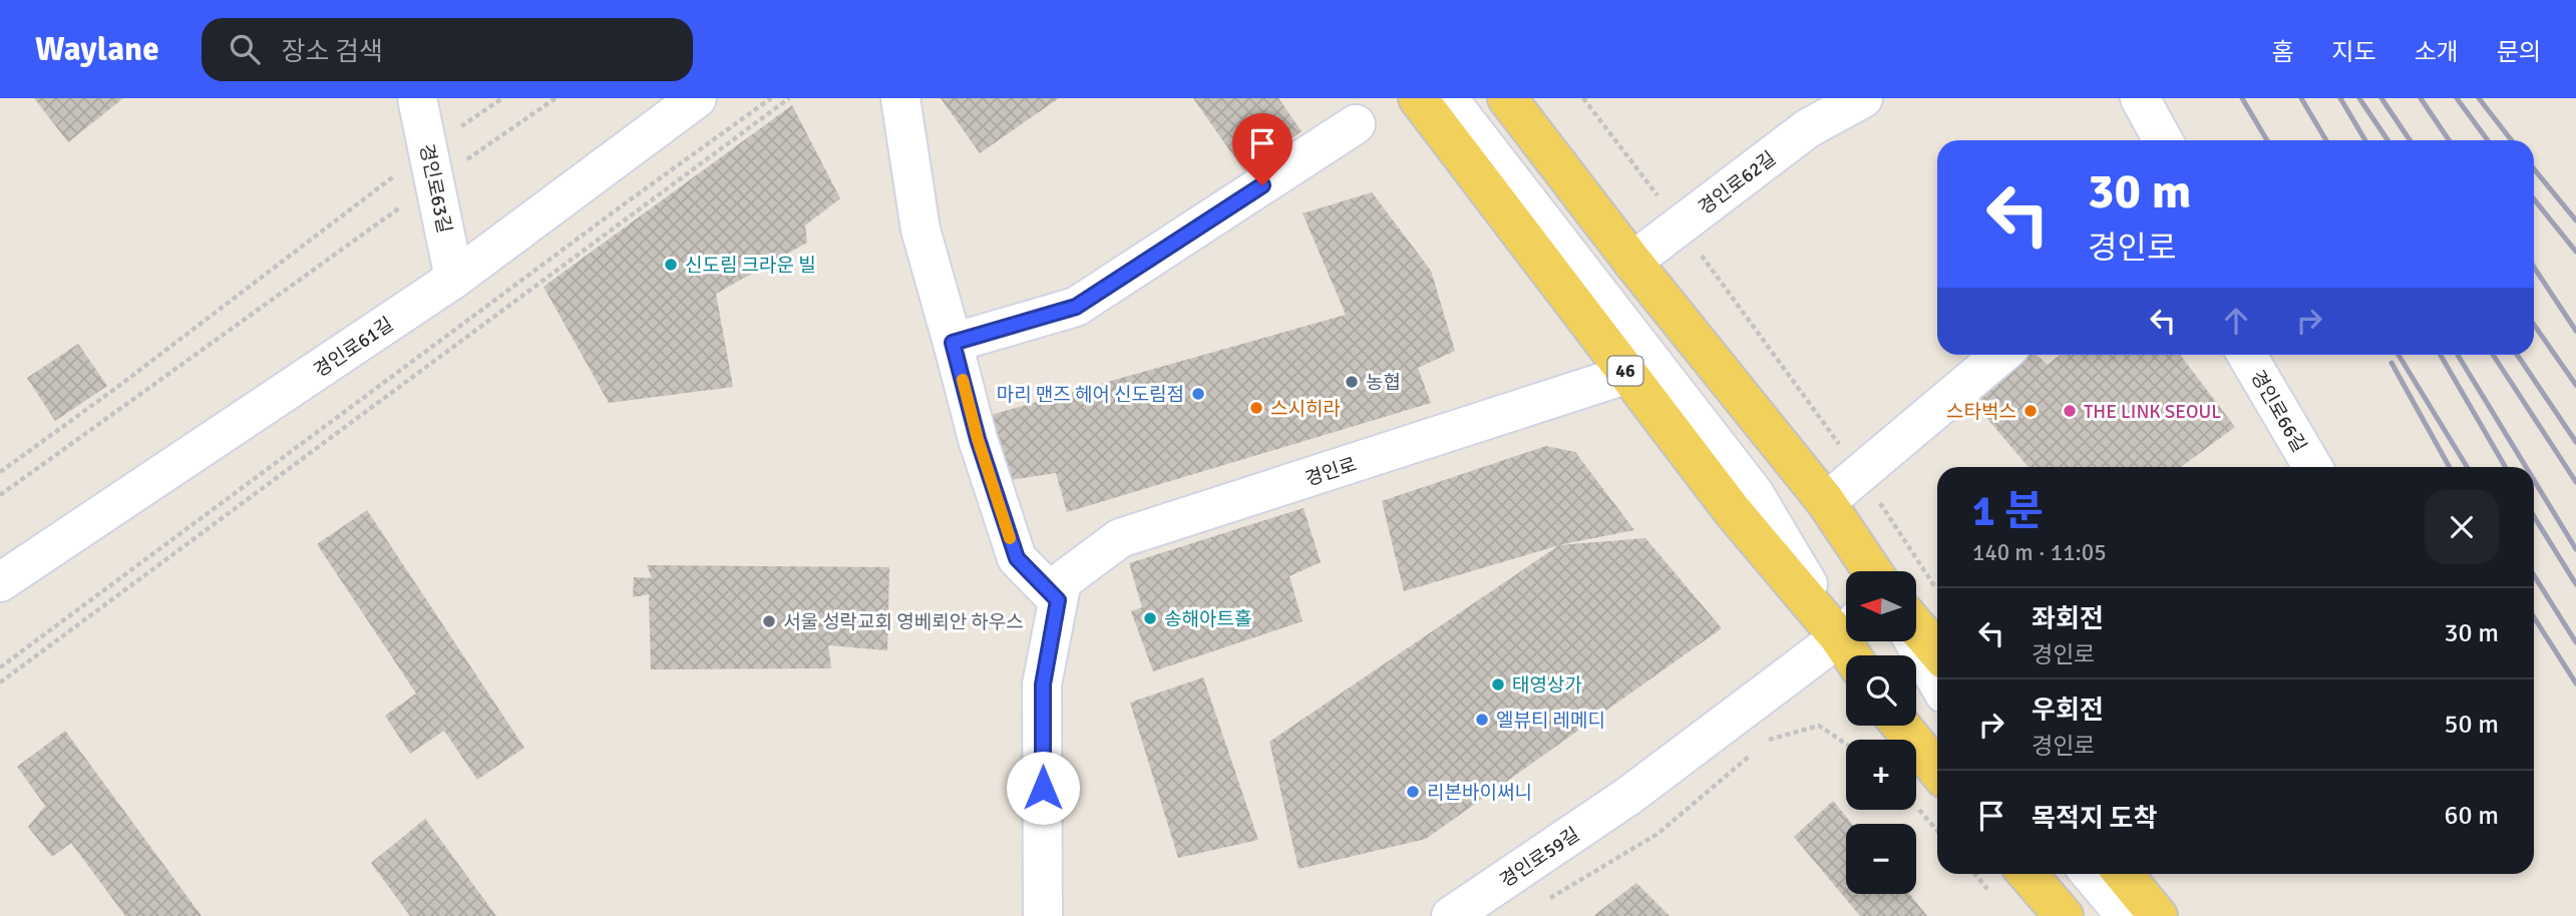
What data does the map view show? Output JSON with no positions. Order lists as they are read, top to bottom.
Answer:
{
  "streets": {
    "main road": ["46"],
    "street": [
      "경인로62길",
      "경인로63길",
      "경인로61길",
      "경인로66길",
      "경인로",
      "경인로59길"
    ]
  },
  "crossings": [
    ["경인로63길", "경인로61길"],
    ["46", "경인로"]
  ],
  "places": [
    "신도림 크라운 빌",
    "농협",
    "마리 맨즈 헤어 신도림점",
    "스시히라",
    "스타벅스",
    "THE LINK SEOUL",
    "송해아트홀",
    "서울 성락교회 영베뢰안 하우스",
    "태영상가",
    "엘뷰티 레메디",
    "리본바이써니"
  ],
  "north": "left",
  "page": {
    "header": "Waylane",
    "search": "장소 검색",
    "nav": [
      "홈",
      "지도",
      "소개",
      "문의"
    ],
    "turn": ["30 m", "경인로"],
    "heading": ["1 분", "140 m · 11:05"],
    "map_buttons": ["+", "−"],
    "list": [
      {
        "name": "좌회전",
        "note": "경인로",
        "value": "30 m"
      },
      {
        "name": "우회전",
        "note": "경인로",
        "value": "50 m"
      },
      {
        "name": "목적지 도착",
        "value": "60 m"
      }
    ]
  }
}
